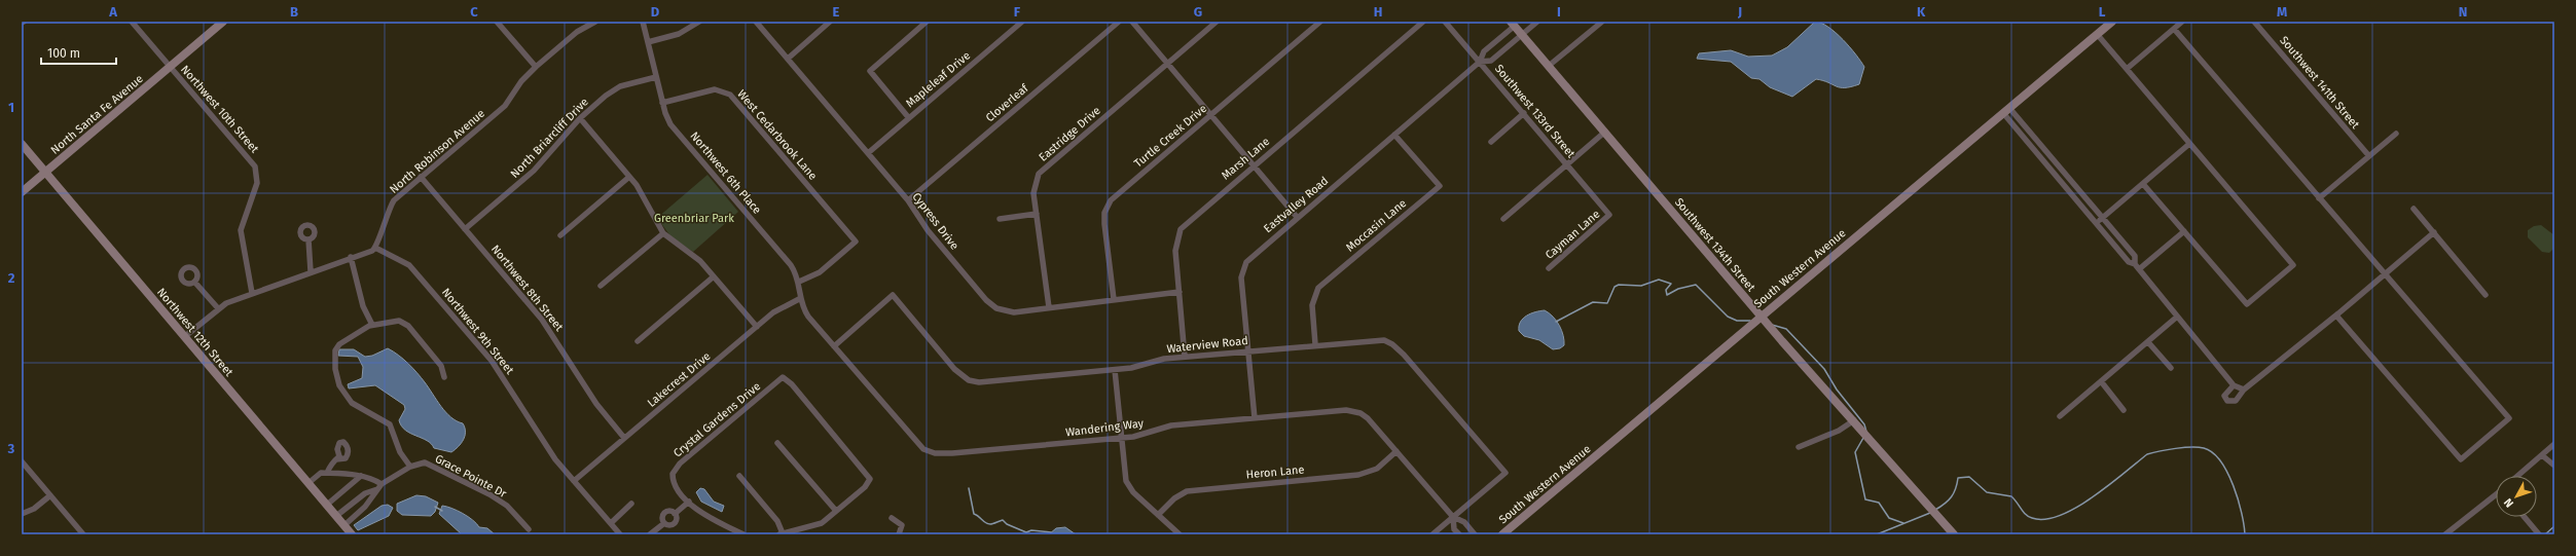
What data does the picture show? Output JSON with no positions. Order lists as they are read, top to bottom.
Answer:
{
  "streets": {
    "main road": [
      "North Santa Fe Avenue",
      "Southwest 134th Street",
      "South Western Avenue",
      "Northwest 12th Street"
    ],
    "street": [
      "Mapleleaf Drive",
      "Southwest 141th Street",
      "Cloverleaf",
      "Northwest 10th Street",
      "Southwest 133rd Street",
      "Eastridge Drive",
      "West Cedarbrook Lane",
      "Turtle Creek Drive",
      "North Briarcliff Drive",
      "North Robinson Avenue",
      "Marsh Lane",
      "Northwest 6th Place",
      "Eastvalley Road",
      "Cypress Drive",
      "Moccasin Lane",
      "Cayman Lane",
      "Northwest 8th Street",
      "Northwest 9th Street",
      "Waterview Road",
      "Lakecrest Drive",
      "Crystal Gardens Drive",
      "Wandering Way",
      "Heron Lane",
      "Grace Pointe Dr"
    ]
  },
  "crossings": [
    ["Mapleleaf Drive", "Cypress Drive"],
    ["Cloverleaf", "Cypress Drive"],
    ["Northwest 10th Street", "North Santa Fe Avenue"],
    ["Southwest 133rd Street", "Eastvalley Road"],
    ["Southwest 133rd Street", "Cayman Lane"],
    ["North Santa Fe Avenue", "Northwest 12th Street"],
    ["Eastridge Drive", "Cypress Drive"],
    ["West Cedarbrook Lane", "Northwest 6th Place"],
    ["Turtle Creek Drive", "Cypress Drive"],
    ["North Briarcliff Drive", "Northwest 6th Place"],
    ["North Briarcliff Drive", "Northwest 8th Street"],
    ["North Robinson Avenue", "Northwest 8th Street"],
    ["North Robinson Avenue", "Northwest 9th Street"],
    ["Marsh Lane", "Cypress Drive"],
    ["Marsh Lane", "Waterview Road"],
    ["Northwest 6th Place", "Lakecrest Drive"],
    ["Northwest 6th Place", "Wandering Way"],
    ["Eastvalley Road", "Moccasin Lane"],
    ["Eastvalley Road", "Southwest 134th Street"],
    ["Eastvalley Road", "Waterview Road"],
    ["Eastvalley Road", "Wandering Way"],
    ["Moccasin Lane", "Waterview Road"],
    ["Southwest 134th Street", "South Western Avenue"],
    ["Northwest 8th Street", "Lakecrest Drive"],
    ["Northwest 9th Street", "Lakecrest Drive"],
    ["Northwest 12th Street", "Grace Pointe Dr"],
    ["Waterview Road", "Wandering Way"],
    ["Wandering Way", "Heron Lane"]
  ],
  "parks": ["Greenbriar Park"],
  "scale_bar": "100 m",
  "north": "bottom left",
  "grid": {
    "columns": [
      "A",
      "B",
      "C",
      "D",
      "E",
      "F",
      "G",
      "H",
      "I",
      "J",
      "K",
      "L",
      "M",
      "N"
    ],
    "rows": ["1", "2", "3"]
  }
}
